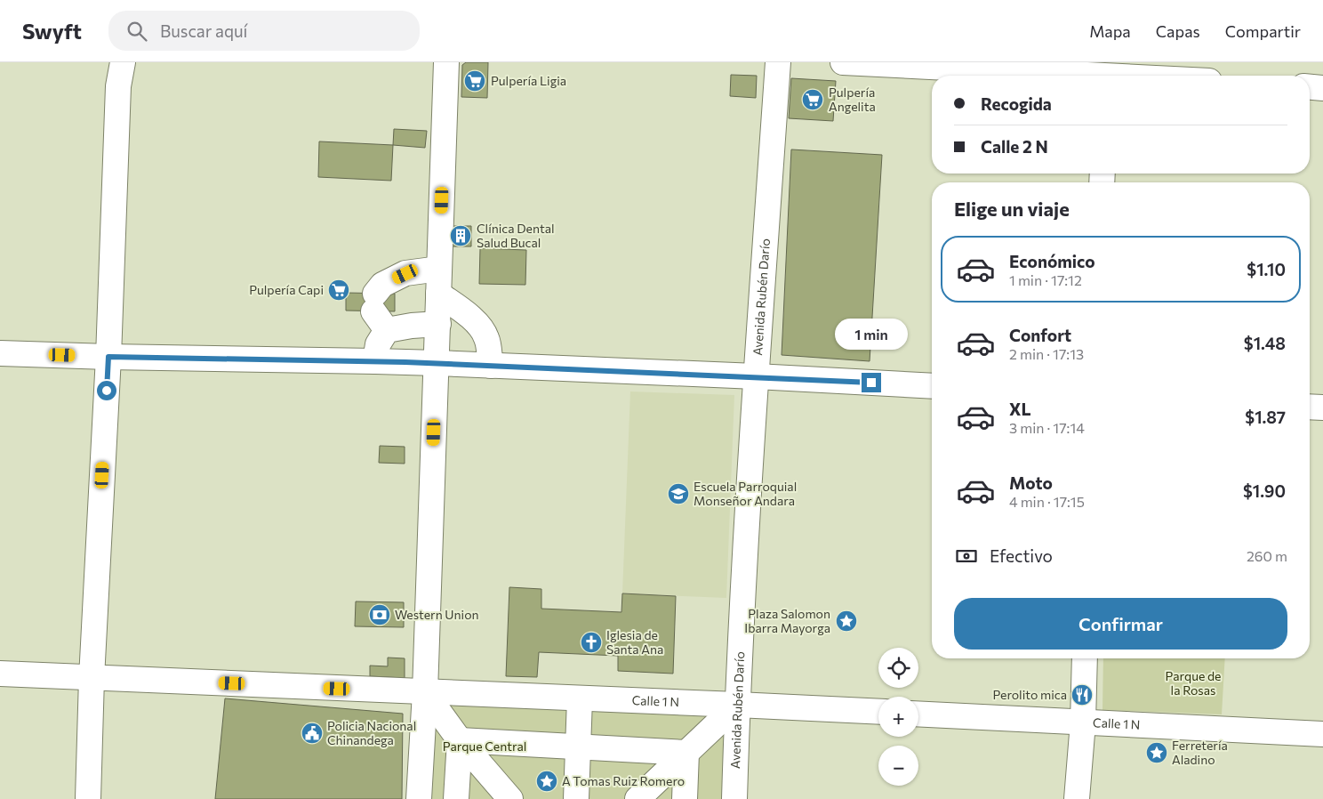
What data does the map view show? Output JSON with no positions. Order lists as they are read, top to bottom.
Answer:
{
  "streets": {
    "street": ["Avenida Rubén Darío", "Calle 1 N"]
  },
  "crossings": [
    ["Avenida Rubén Darío", "Calle 1 N"]
  ],
  "parks": ["Parque de la Rosas", "Parque Central"],
  "places": {
    "supermarket": ["Pulpería Ligia", "Pulpería Angelita", "Pulpería Capi"],
    "building": ["Clínica Dental Salud Bucal"],
    "school or university": ["Escuela Parroquial Monseñor Andara"],
    "bank": ["Western Union"],
    "place": ["Plaza Salomon Ibarra Mayorga", "Ferretería Aladino", "A Tomas Ruiz Romero"],
    "church": ["Iglesia de Santa Ana"],
    "restaurant": ["Perolito mica"],
    "public building": ["Policia Nacional Chinandega"]
  },
  "page": {
    "header": "Swyft",
    "search": "Buscar aquí",
    "nav": ["Mapa", "Capas", "Compartir"],
    "banner": ["Recogida", "Calle 2 N"],
    "heading": "Elige un viaje",
    "list": [
      {
        "name": "Económico",
        "note": "1 min · 17:12",
        "value": "$1.10"
      },
      {
        "name": "Confort",
        "note": "2 min · 17:13",
        "value": "$1.48"
      },
      {
        "name": "XL",
        "note": "3 min · 17:14",
        "value": "$1.87"
      },
      {
        "name": "Moto",
        "note": "4 min · 17:15",
        "value": "$1.90"
      }
    ],
    "bubble": "1 min",
    "pay": ["Efectivo", "260 m"],
    "buttons": "Confirmar",
    "map_buttons": ["+", "−"]
  }
}
